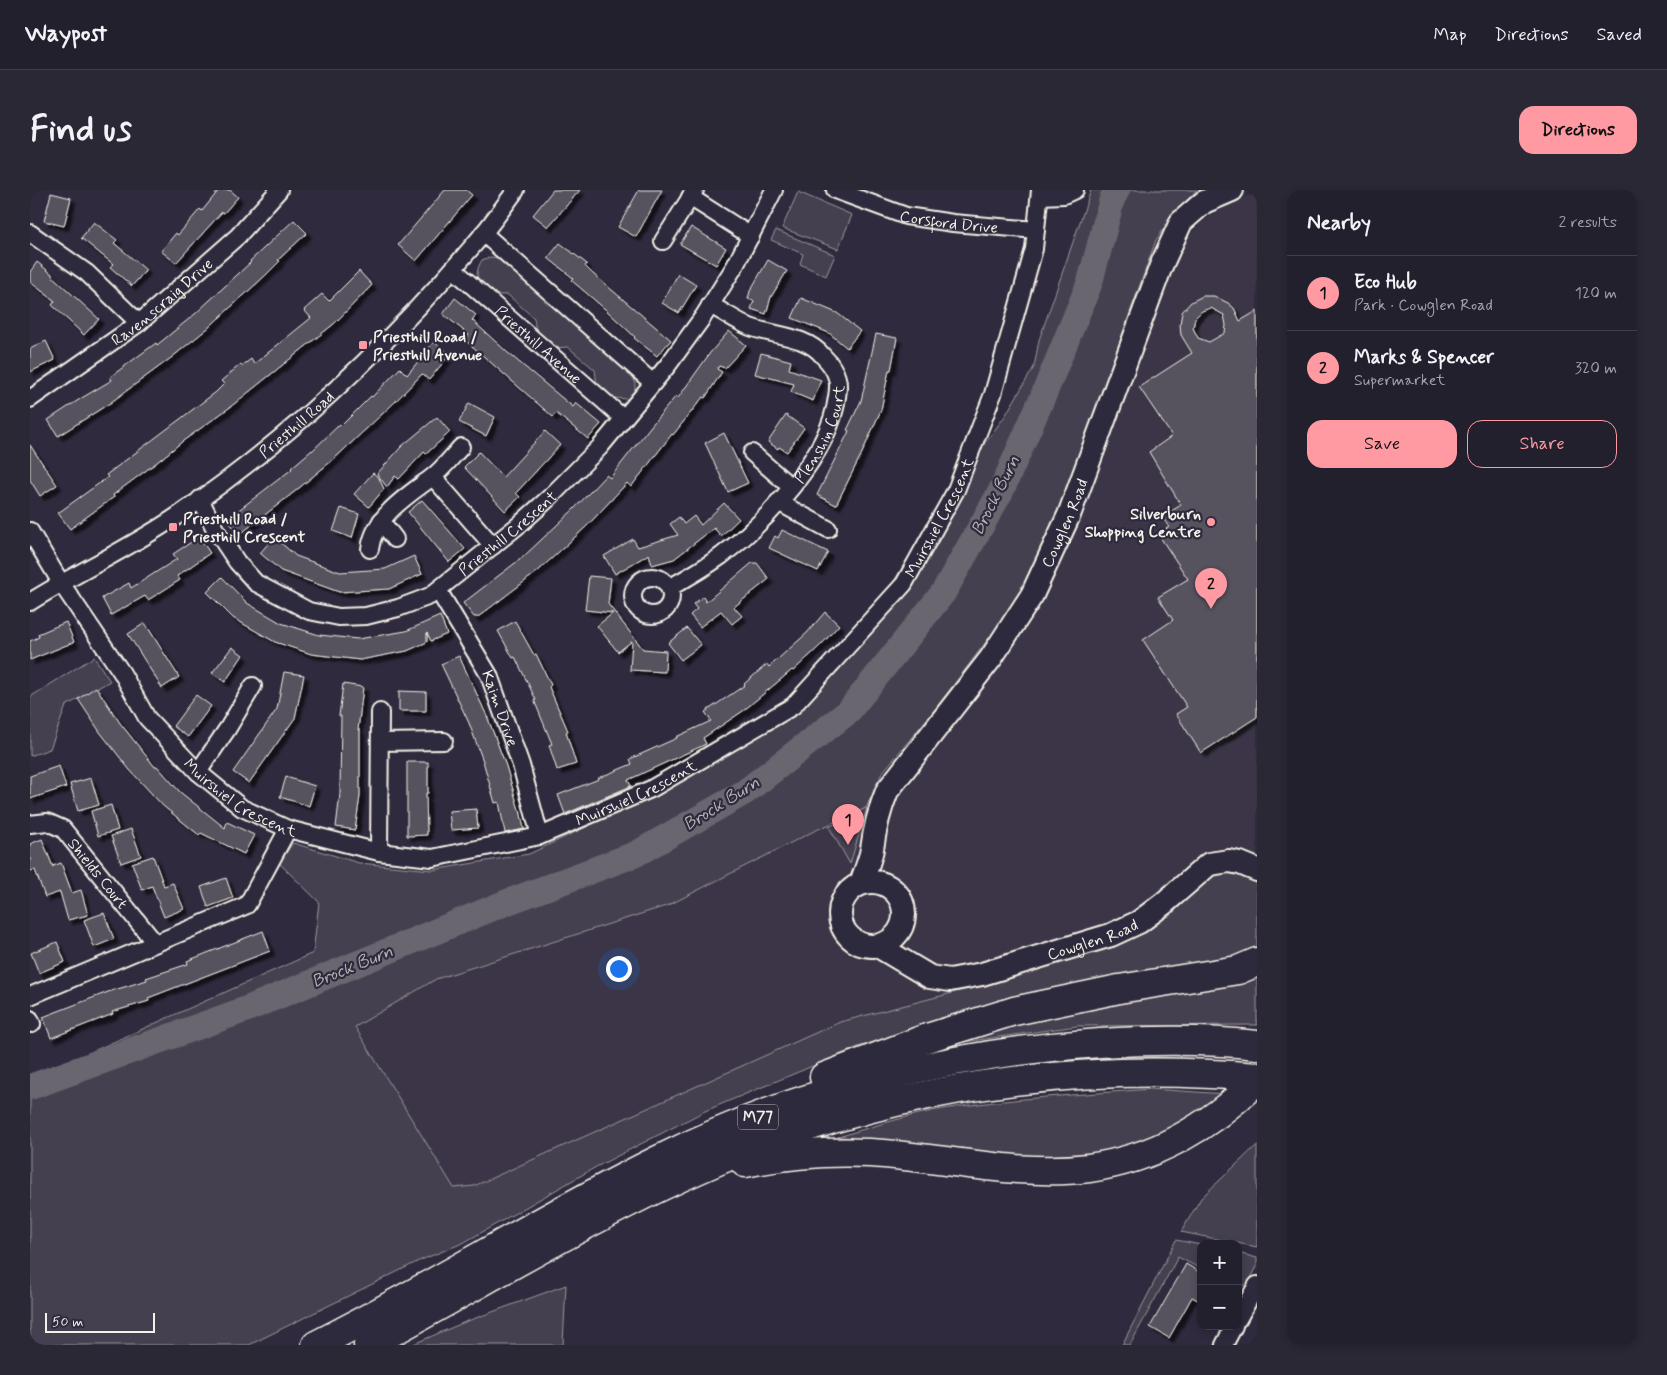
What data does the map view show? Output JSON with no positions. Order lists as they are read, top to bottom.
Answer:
{
  "streets": {
    "highway": ["M77"],
    "street": [
      "Corsford Drive",
      "Ravenscraig Drive",
      "Priesthill Avenue",
      "Priesthill Road",
      "Plenshin Court",
      "Muirshiel Crescent",
      "Cowglen Road",
      "Priesthill Crescent",
      "Kaim Drive",
      "Shields Court"
    ]
  },
  "crossings": [
    ["Corsford Drive", "Muirshiel Crescent"],
    ["Priesthill Avenue", "Priesthill Road"],
    ["Priesthill Avenue", "Priesthill Crescent"],
    ["Priesthill Road", "Muirshiel Crescent"],
    ["Priesthill Road", "Priesthill Crescent"],
    ["Plenshin Court", "Priesthill Crescent"],
    ["Muirshiel Crescent", "Kaim Drive"],
    ["Priesthill Crescent", "Kaim Drive"]
  ],
  "water": ["Brock Burn"],
  "places": {
    "transit": ["Priesthill Road / Priesthill Avenue", "Priesthill Road / Priesthill Crescent"],
    "other": ["Silverburn Shopping Centre"]
  },
  "scale_bar": "50 m",
  "page": {
    "header": "Waypost",
    "nav": ["Map", "Directions", "Saved"],
    "buttons": [
      "Directions",
      ["Save", "Share"]
    ],
    "title": "Find us",
    "heading": ["Nearby", "2 results"],
    "list": [
      {
        "mark": "1",
        "name": "Eco Hub",
        "note": "Park · Cowglen Road",
        "value": "120 m"
      },
      {
        "mark": "2",
        "name": "Marks & Spencer",
        "note": "Supermarket",
        "value": "320 m"
      }
    ],
    "pins": ["2", "1"],
    "map_buttons": ["+", "−"],
    "scale": "50 m"
  }
}
